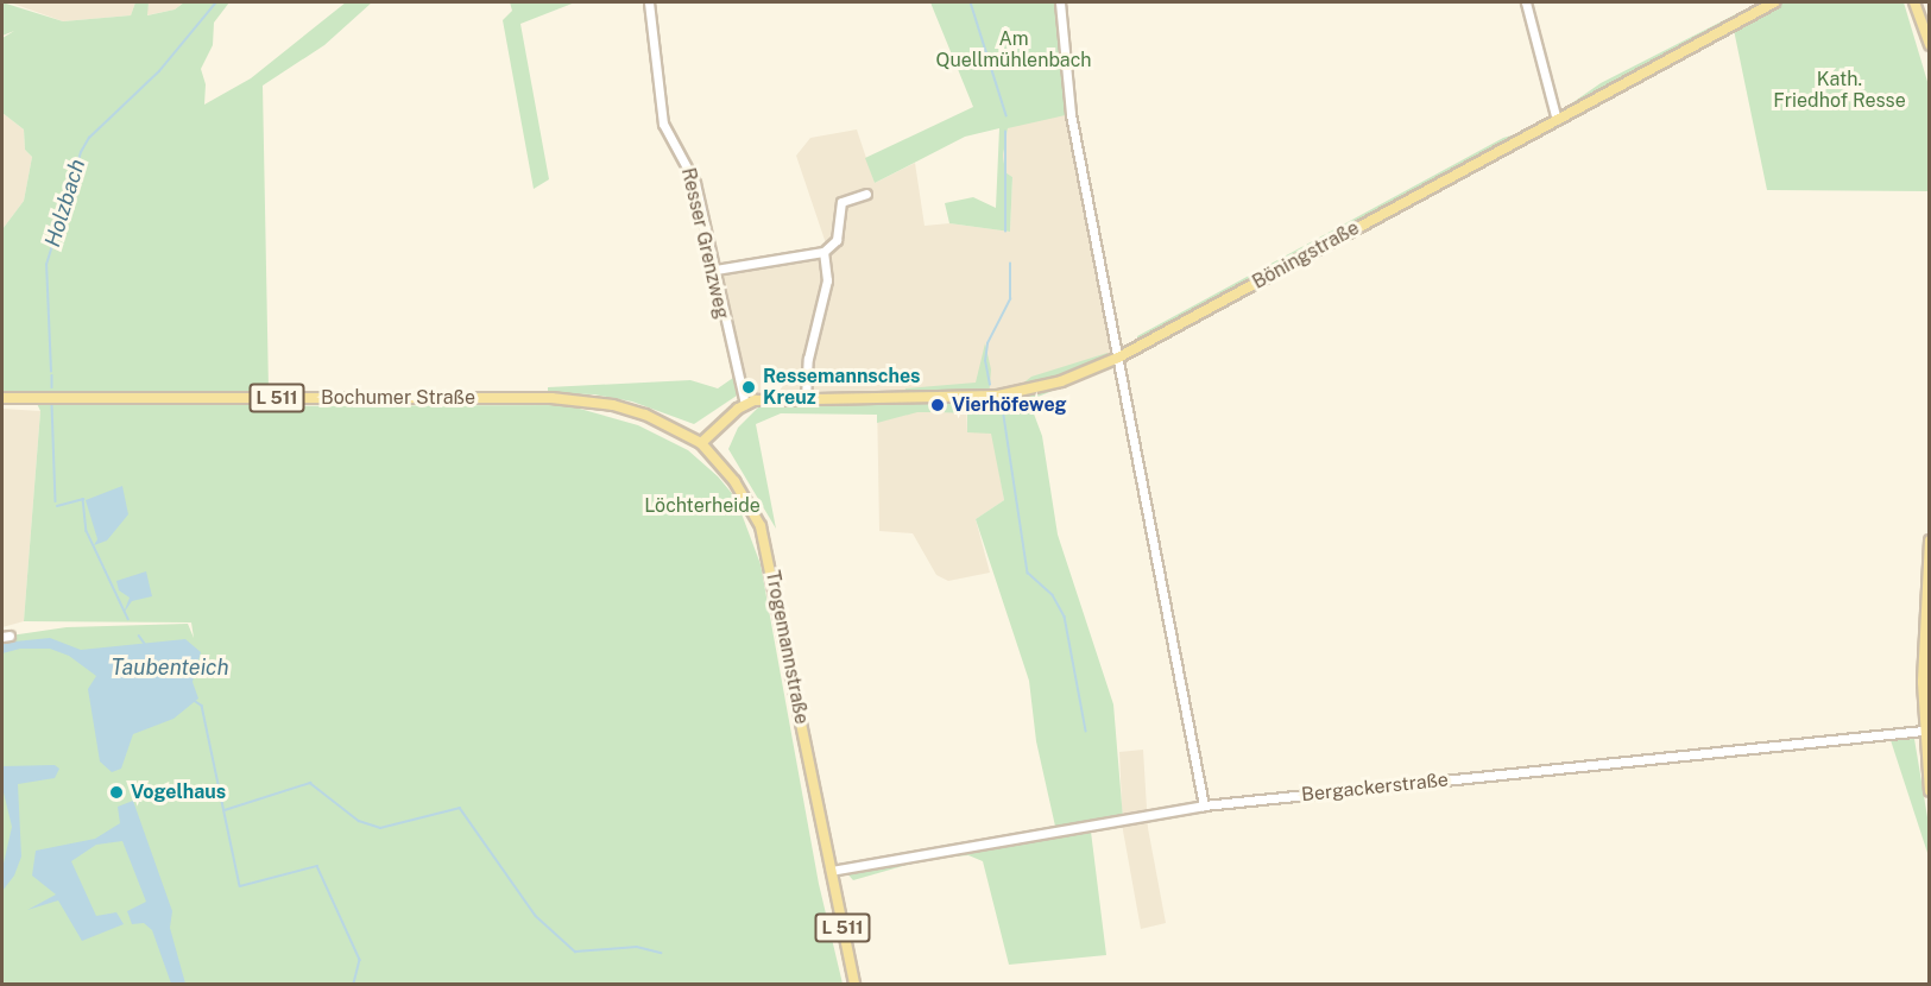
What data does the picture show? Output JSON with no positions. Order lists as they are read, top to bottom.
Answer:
{
  "streets": {
    "main road": [
      "Böningstraße",
      "L 511",
      "Bochumer Straße",
      "Trogemannstraße"
    ],
    "street": ["Resser Grenzweg", "Bergackerstraße"]
  },
  "crossings": [
    ["Resser Grenzweg", "Böningstraße"],
    ["L 511", "Trogemannstraße"],
    ["L 511", "Bergackerstraße"],
    ["Bochumer Straße", "Trogemannstraße"],
    ["Trogemannstraße", "Bergackerstraße"]
  ],
  "water": ["Holzbach", "Taubenteich"],
  "parks": ["Am Quellmühlenbach", "Kath. Friedhof Resse", "Löchterheide"],
  "places": ["Ressemannsches Kreuz", "Vierhöfeweg", "Vogelhaus"]
}
